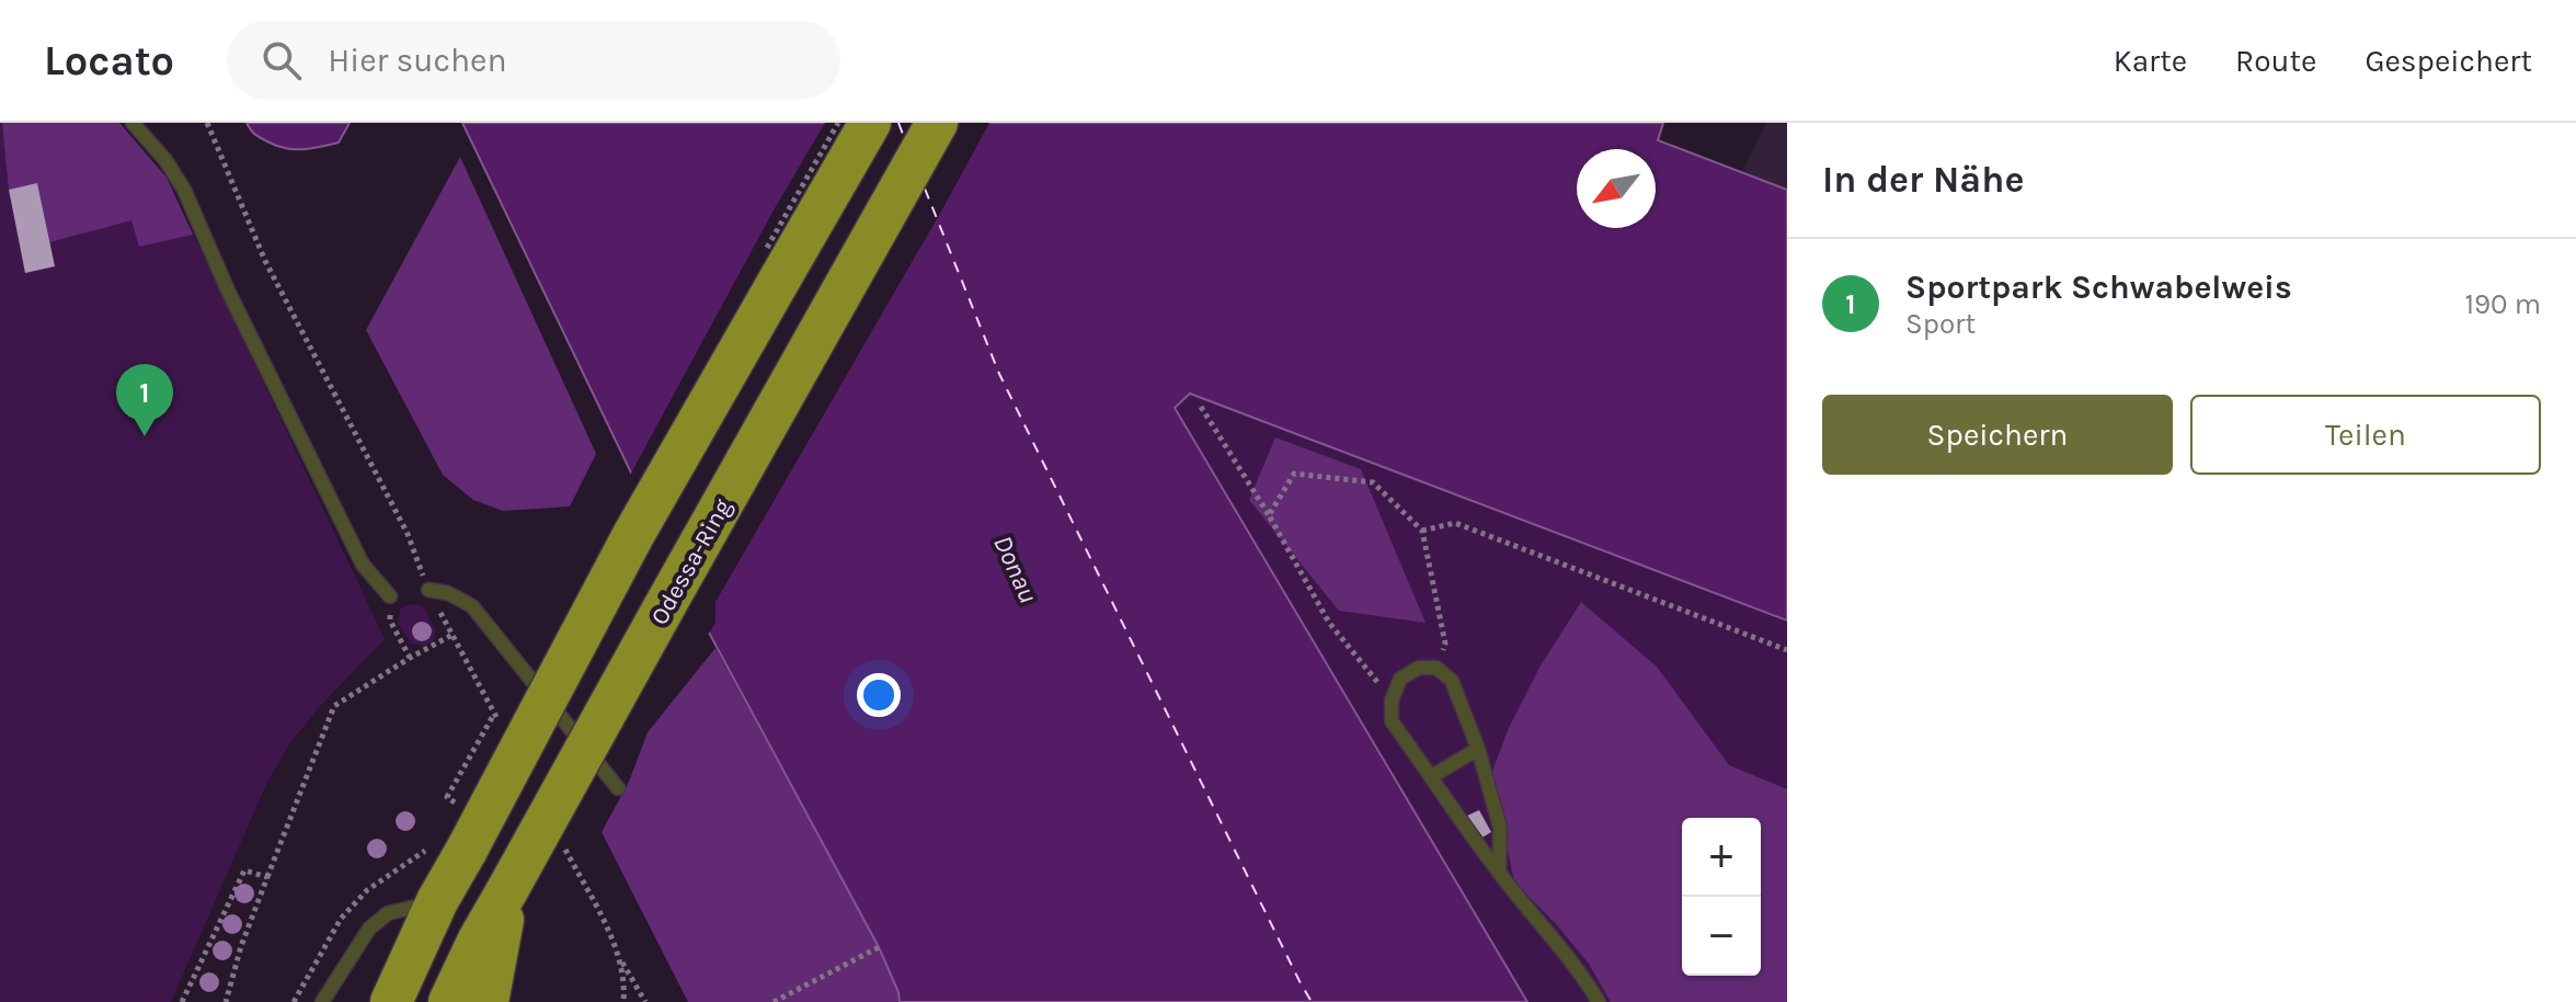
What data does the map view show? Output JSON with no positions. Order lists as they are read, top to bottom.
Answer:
{
  "streets": {
    "highway": ["Odessa-Ring"]
  },
  "water": ["Donau"],
  "north": "bottom left",
  "page": {
    "header": "Locato",
    "search": "Hier suchen",
    "nav": ["Karte", "Route", "Gespeichert"],
    "heading": "In der Nähe",
    "list": [
      {
        "mark": "1",
        "name": "Sportpark Schwabelweis",
        "note": "Sport",
        "value": "190 m"
      }
    ],
    "pins": "1",
    "buttons": ["Speichern", "Teilen"],
    "map_buttons": ["+", "−"]
  }
}
